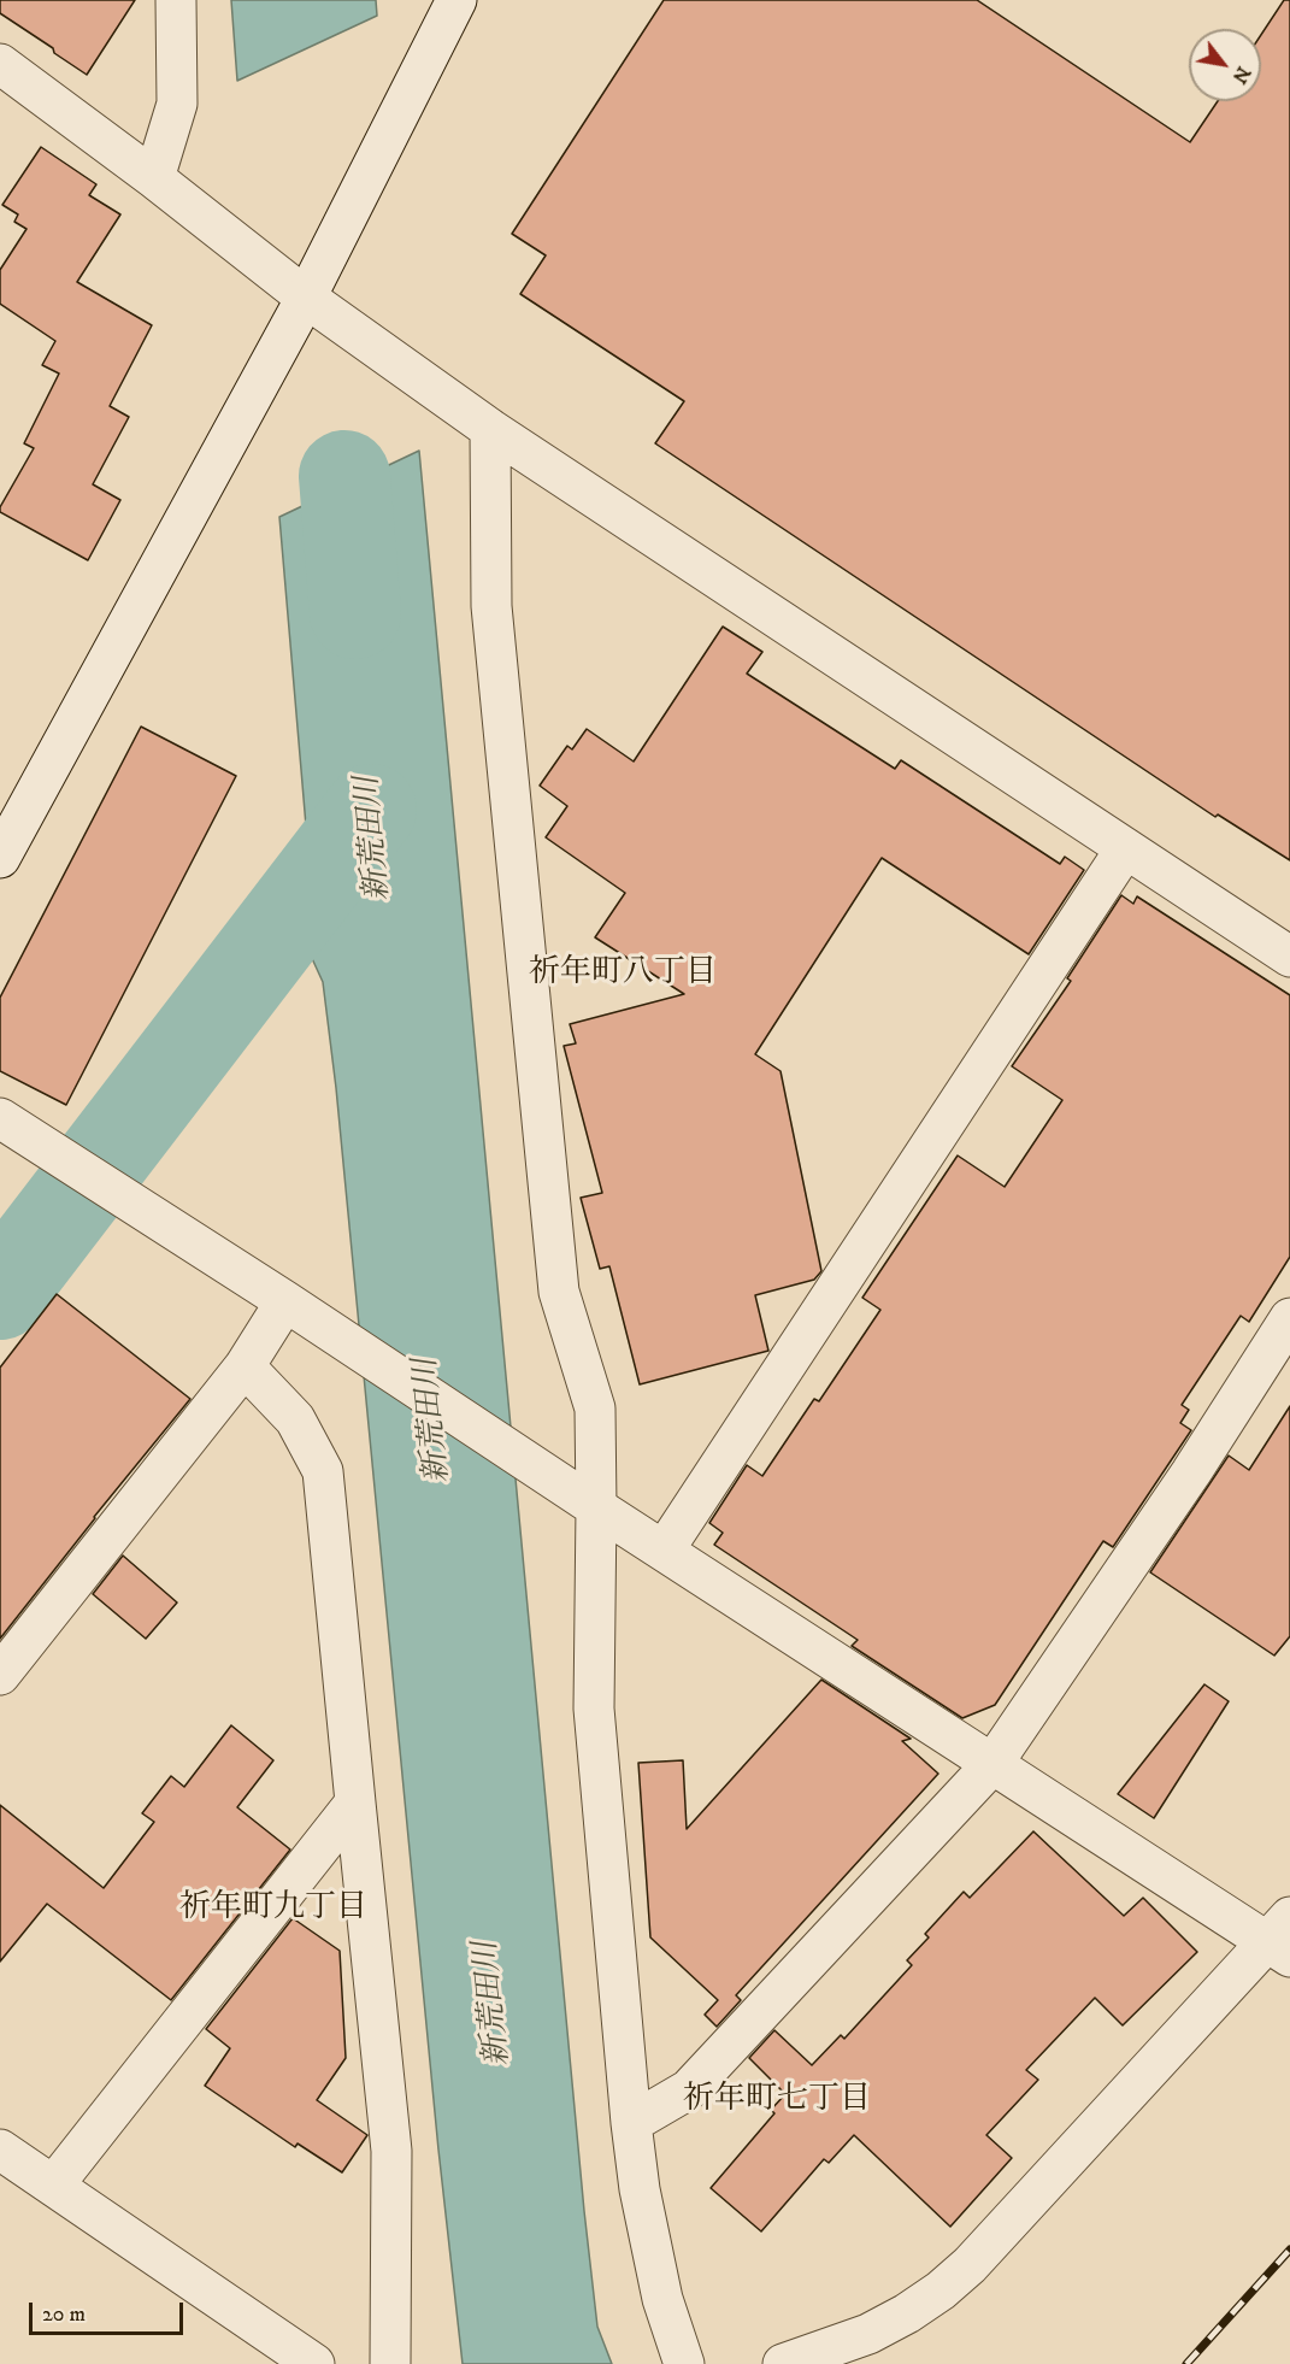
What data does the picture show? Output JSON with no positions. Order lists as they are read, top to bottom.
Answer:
{
  "districts": ["祈年町八丁目", "祈年町九丁目", "祈年町七丁目"],
  "water": ["新荒田川"],
  "scale_bar": "20 m",
  "north": "bottom right"
}
